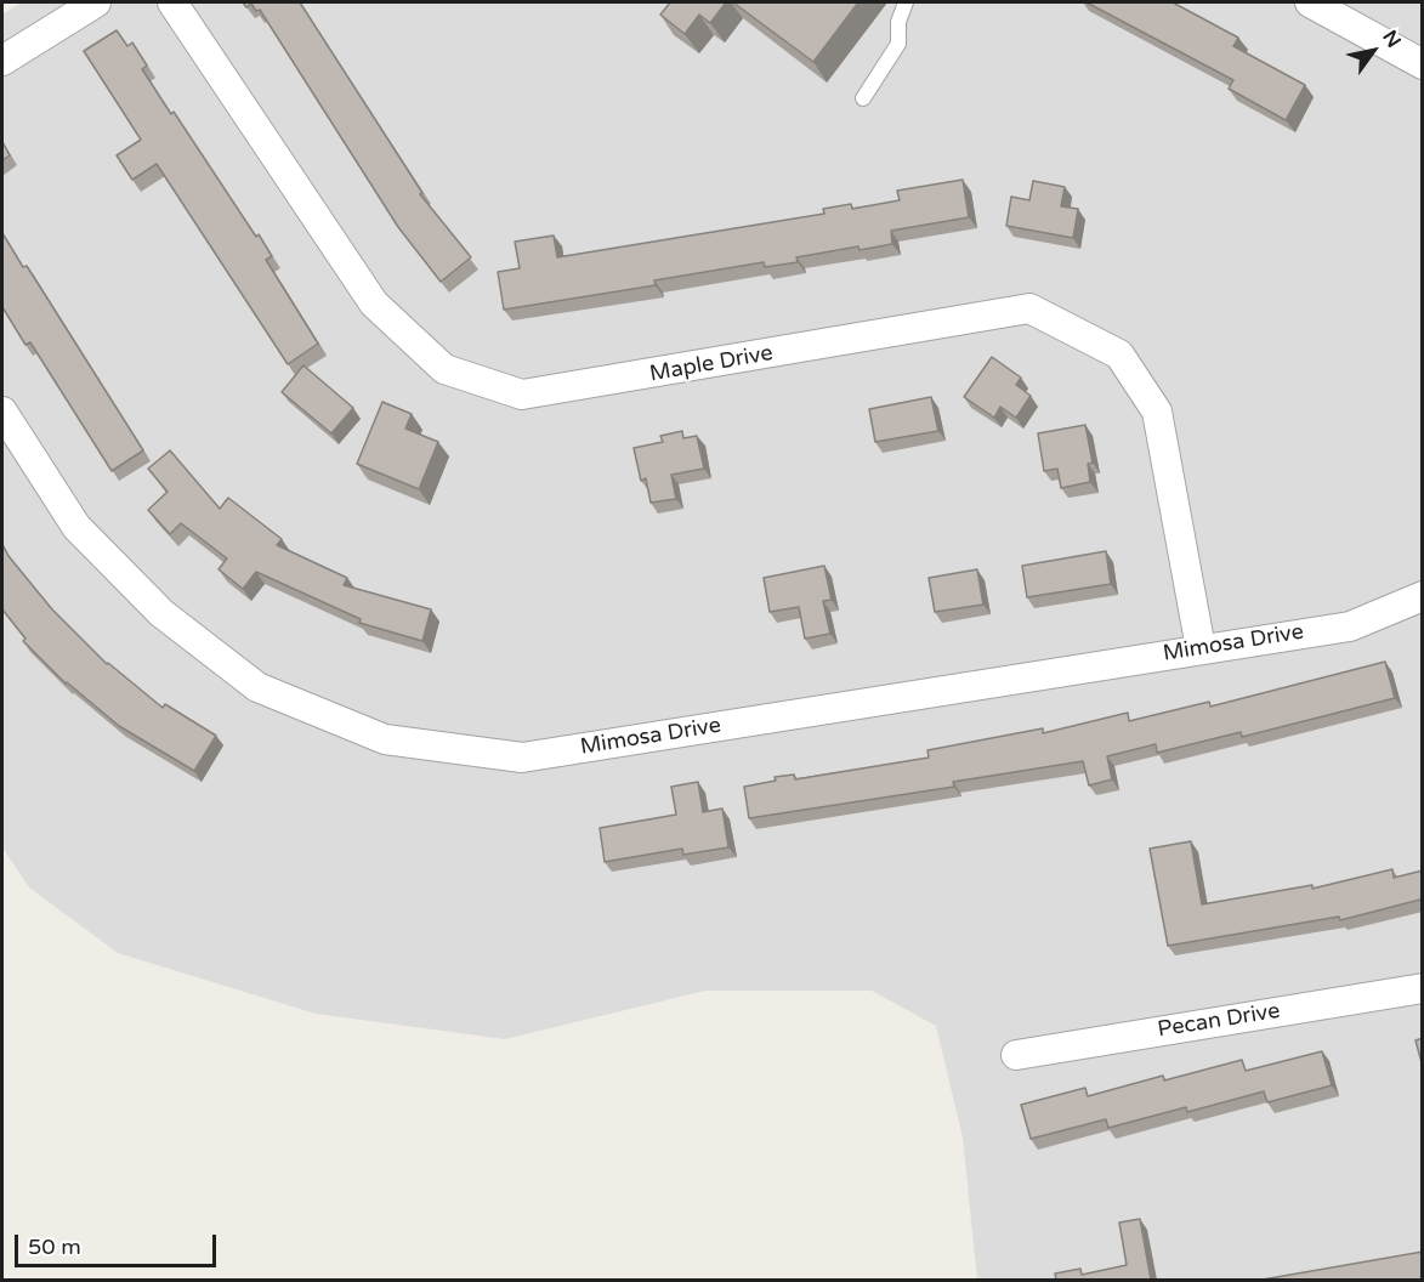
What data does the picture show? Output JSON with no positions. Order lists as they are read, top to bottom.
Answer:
{
  "streets": {
    "street": ["Maple Drive", "Mimosa Drive", "Pecan Drive"]
  },
  "crossings": [
    ["Maple Drive", "Mimosa Drive"]
  ],
  "scale_bar": "50 m",
  "north": "top right"
}
